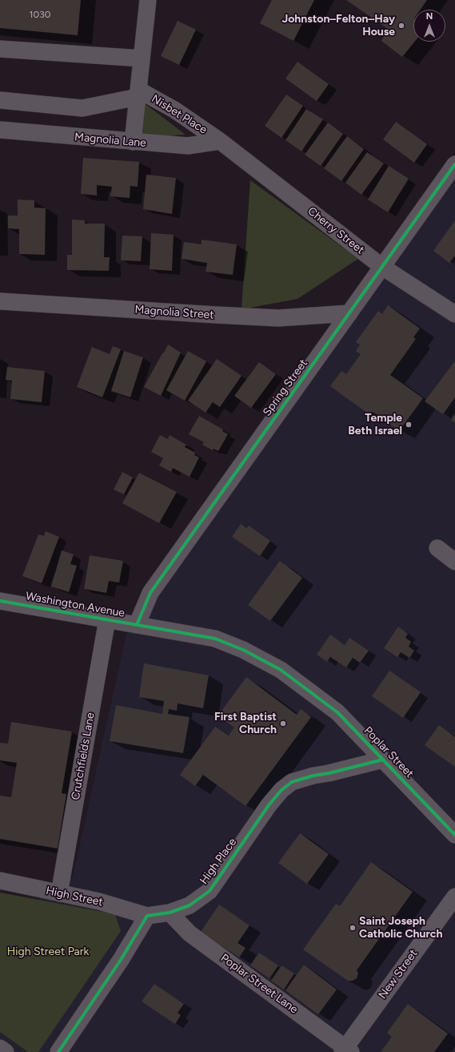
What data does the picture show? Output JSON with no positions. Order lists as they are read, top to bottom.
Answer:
{
  "streets": {
    "street": [
      "Nisbet Place",
      "Magnolia Lane",
      "Cherry Street",
      "Magnolia Street",
      "Spring Street",
      "Washington Avenue",
      "Poplar Street",
      "Crutchfields Lane",
      "High Place",
      "High Street",
      "New Street",
      "Poplar Street Lane"
    ]
  },
  "crossings": [
    ["Nisbet Place", "Magnolia Lane"],
    ["Nisbet Place", "Cherry Street"],
    ["Magnolia Lane", "Cherry Street"],
    ["Cherry Street", "Spring Street"],
    ["Magnolia Street", "Spring Street"],
    ["Spring Street", "Washington Avenue"],
    ["Washington Avenue", "Poplar Street"],
    ["Washington Avenue", "Crutchfields Lane"],
    ["Poplar Street", "High Place"],
    ["Crutchfields Lane", "High Street"],
    ["High Place", "High Street"],
    ["High Place", "Poplar Street Lane"],
    ["New Street", "Poplar Street Lane"]
  ],
  "parks": ["High Street Park"],
  "places": [
    "Johnston–Felton–Hay House",
    "Temple Beth Israel",
    "First Baptist Church",
    "Saint Joseph Catholic Church"
  ],
  "house_numbers": ["1030"],
  "north": "top"
}
